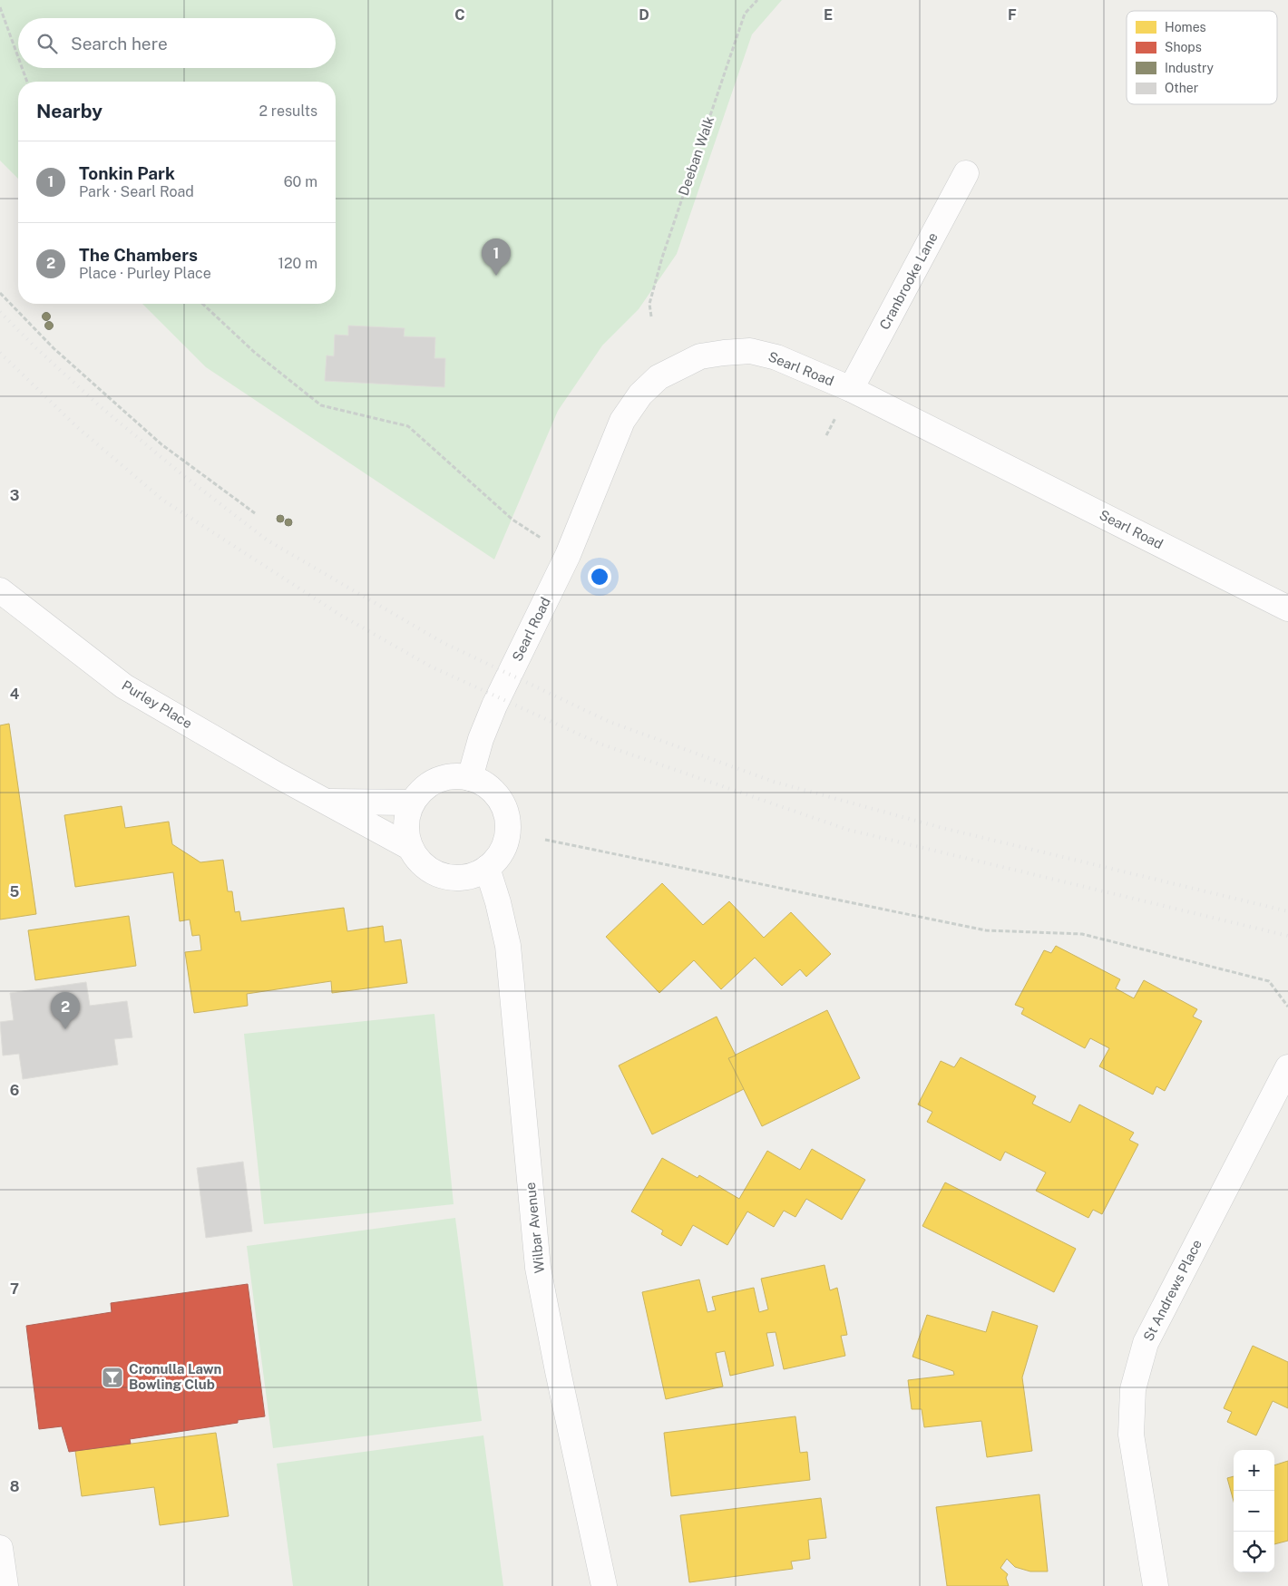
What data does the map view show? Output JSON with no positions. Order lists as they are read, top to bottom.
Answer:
{
  "streets": {
    "street": [
      "Cranbrooke Lane",
      "Searl Road",
      "Purley Place",
      "Wilbar Avenue",
      "St Andrews Place"
    ],
    "path": ["Deeban Walk"]
  },
  "crossings": [
    ["Cranbrooke Lane", "Searl Road"],
    ["Searl Road", "Purley Place"],
    ["Searl Road", "Wilbar Avenue"],
    ["Purley Place", "Wilbar Avenue"]
  ],
  "places": {
    "bar": ["Cronulla Lawn Bowling Club"]
  },
  "legend": [
    "Homes",
    "Shops",
    "Industry",
    "Other"
  ],
  "page": {
    "search": "Search here",
    "heading": ["Nearby", "2 results"],
    "list": [
      {
        "mark": "1",
        "name": "Tonkin Park",
        "note": "Park · Searl Road",
        "value": "60 m"
      },
      {
        "mark": "2",
        "name": "The Chambers",
        "note": "Place · Purley Place",
        "value": "120 m"
      }
    ],
    "pins": ["1", "2"],
    "map_buttons": ["+", "−"]
  },
  "grid": {
    "columns": [
      "C",
      "D",
      "E",
      "F"
    ],
    "rows": [
      "3",
      "4",
      "5",
      "6",
      "7",
      "8"
    ]
  }
}
